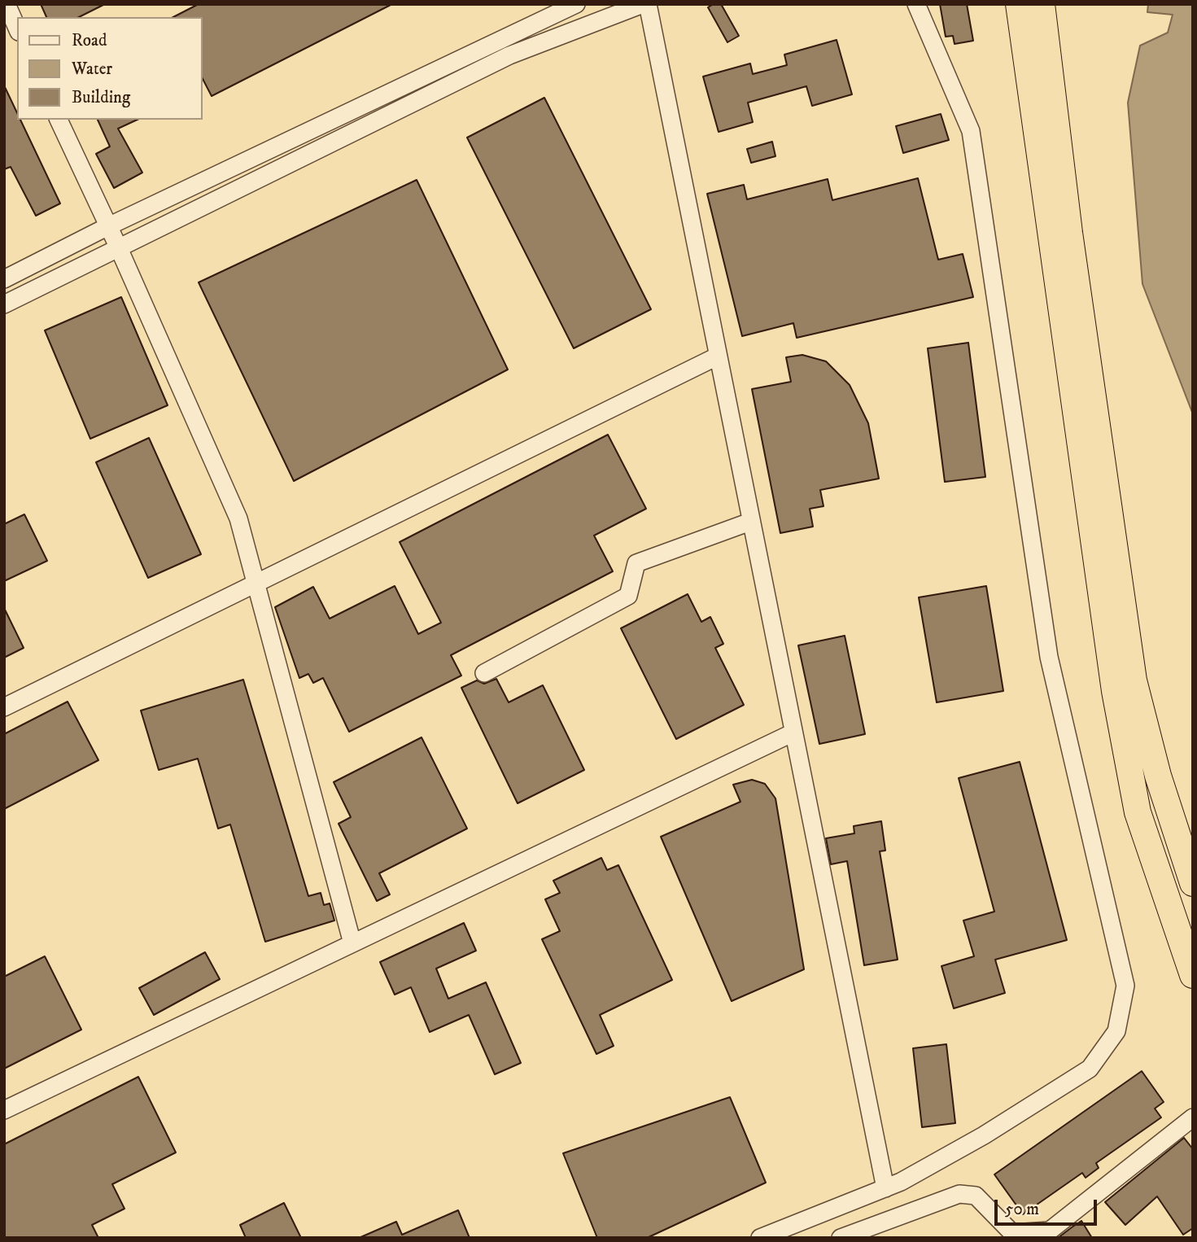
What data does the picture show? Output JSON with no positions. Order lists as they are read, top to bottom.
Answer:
{
  "legend": ["Road", "Water", "Building"],
  "scale_bar": "50 m"
}
